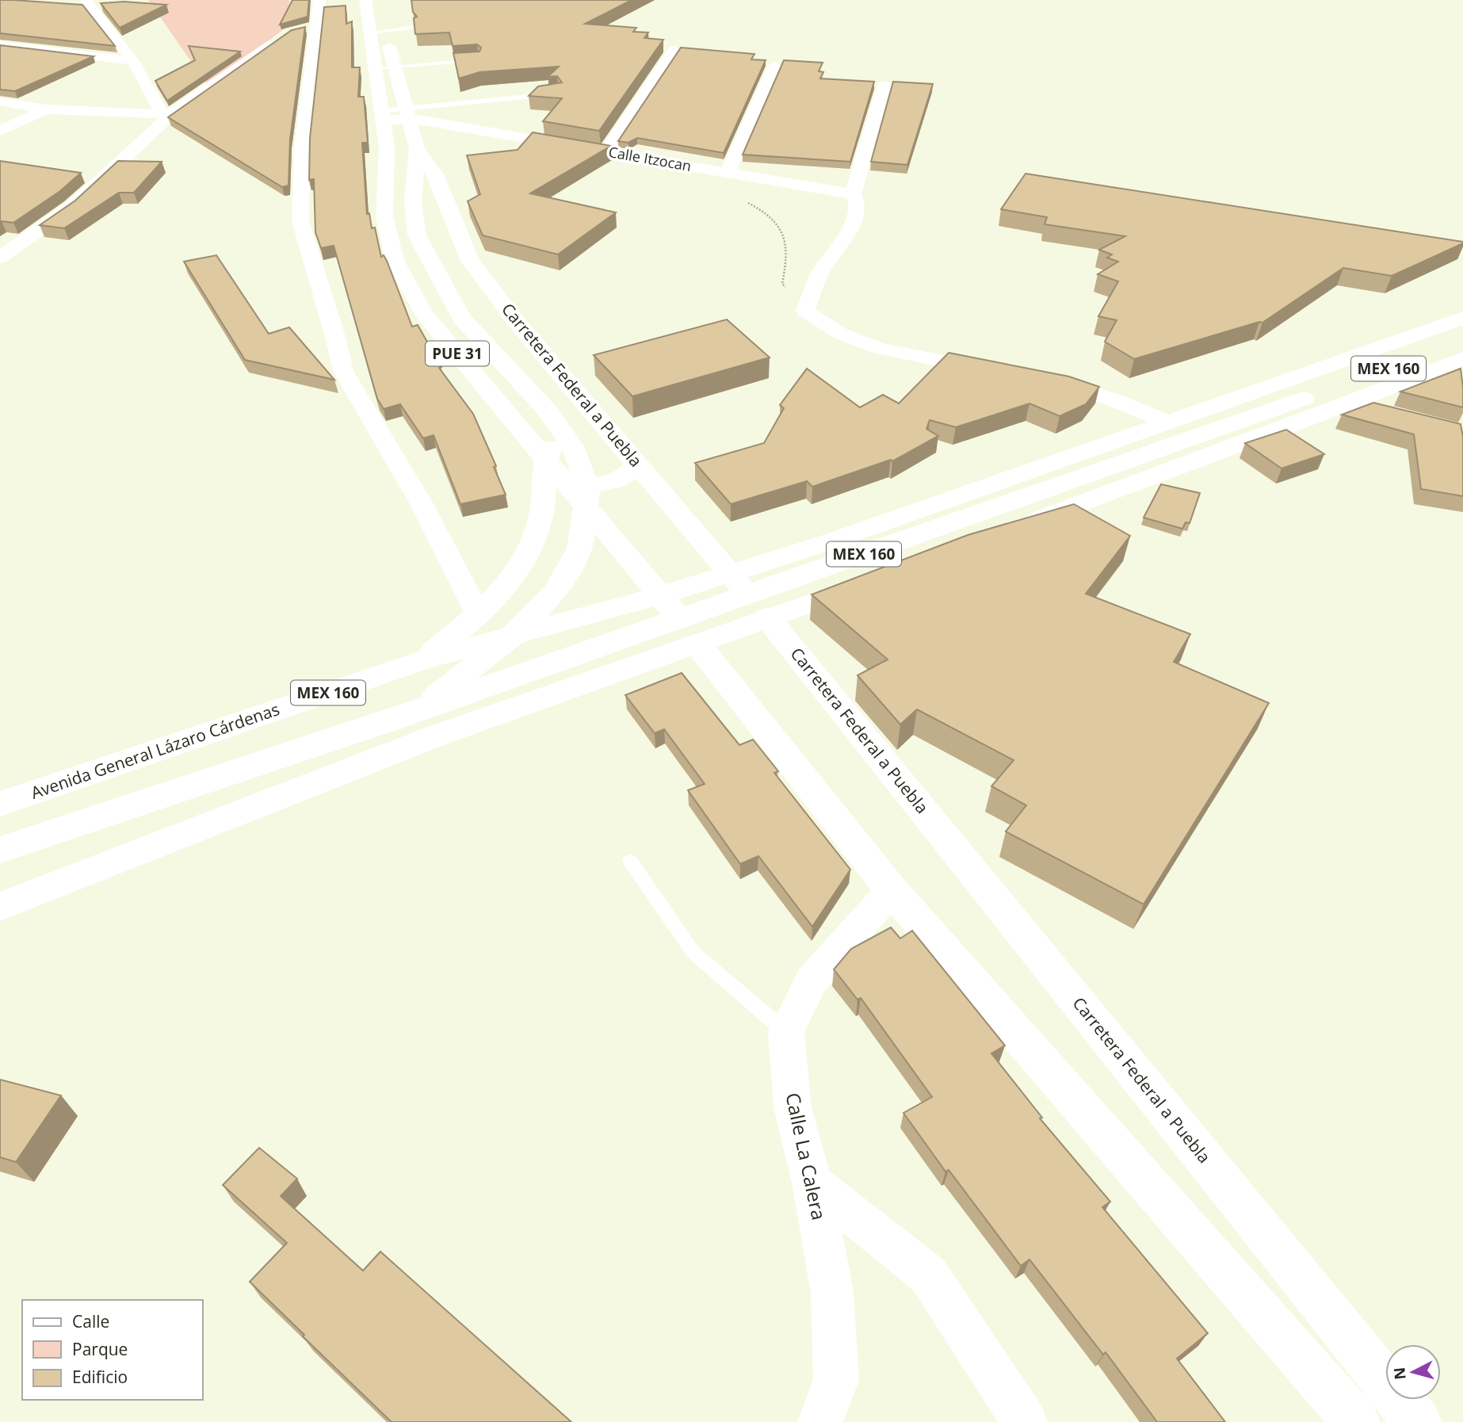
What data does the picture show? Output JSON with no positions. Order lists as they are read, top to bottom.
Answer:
{
  "streets": {
    "main road": [
      "PUE 31",
      "MEX 160",
      "Carretera Federal a Puebla",
      "Avenida General Lázaro Cárdenas"
    ],
    "street": ["Calle Itzocan", "Calle La Calera"]
  },
  "crossings": [
    ["Calle Itzocan", "Carretera Federal a Puebla"],
    ["MEX 160", "Carretera Federal a Puebla"],
    ["MEX 160", "Avenida General Lázaro Cárdenas"],
    ["Carretera Federal a Puebla", "Avenida General Lázaro Cárdenas"]
  ],
  "legend": ["Calle", "Parque", "Edificio"],
  "north": "left"
}
